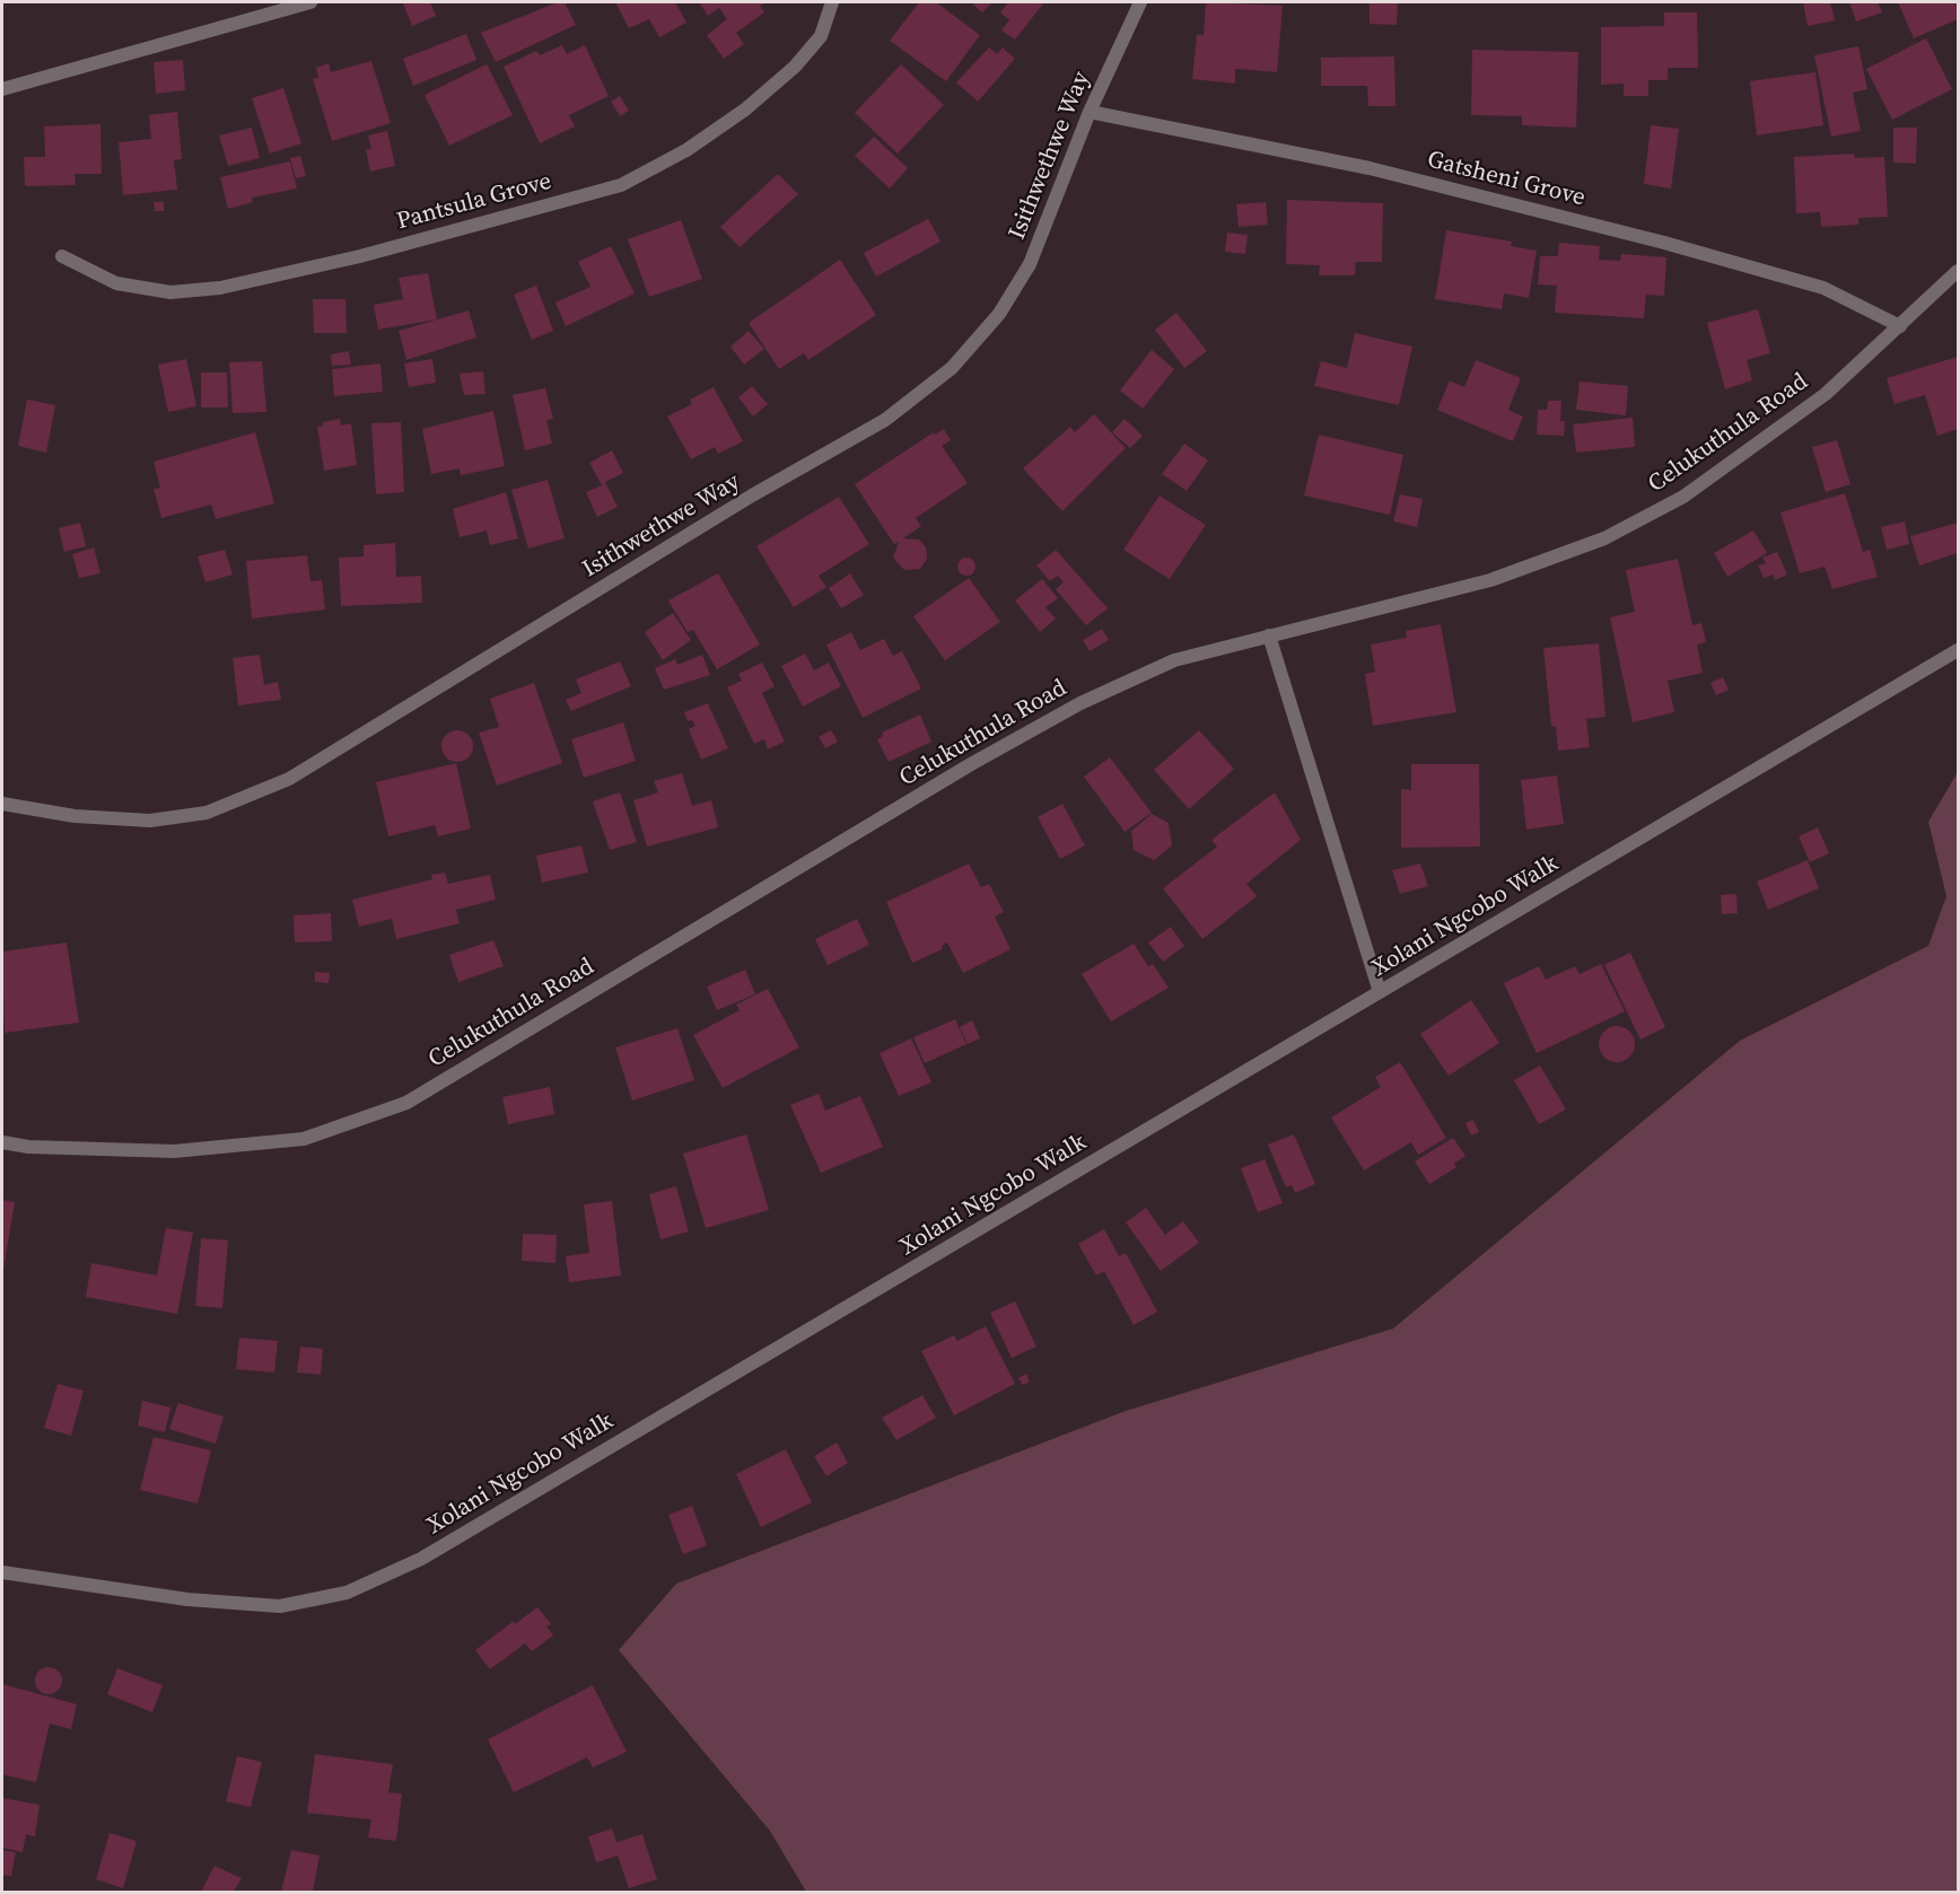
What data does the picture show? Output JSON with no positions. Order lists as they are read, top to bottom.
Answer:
{
  "streets": {
    "street": [
      "Isithwethwe Way",
      "Gatsheni Grove",
      "Pantsula Grove",
      "Celukuthula Road",
      "Xolani Ngcobo Walk"
    ]
  },
  "crossings": [
    ["Isithwethwe Way", "Gatsheni Grove"],
    ["Gatsheni Grove", "Celukuthula Road"]
  ]
}
